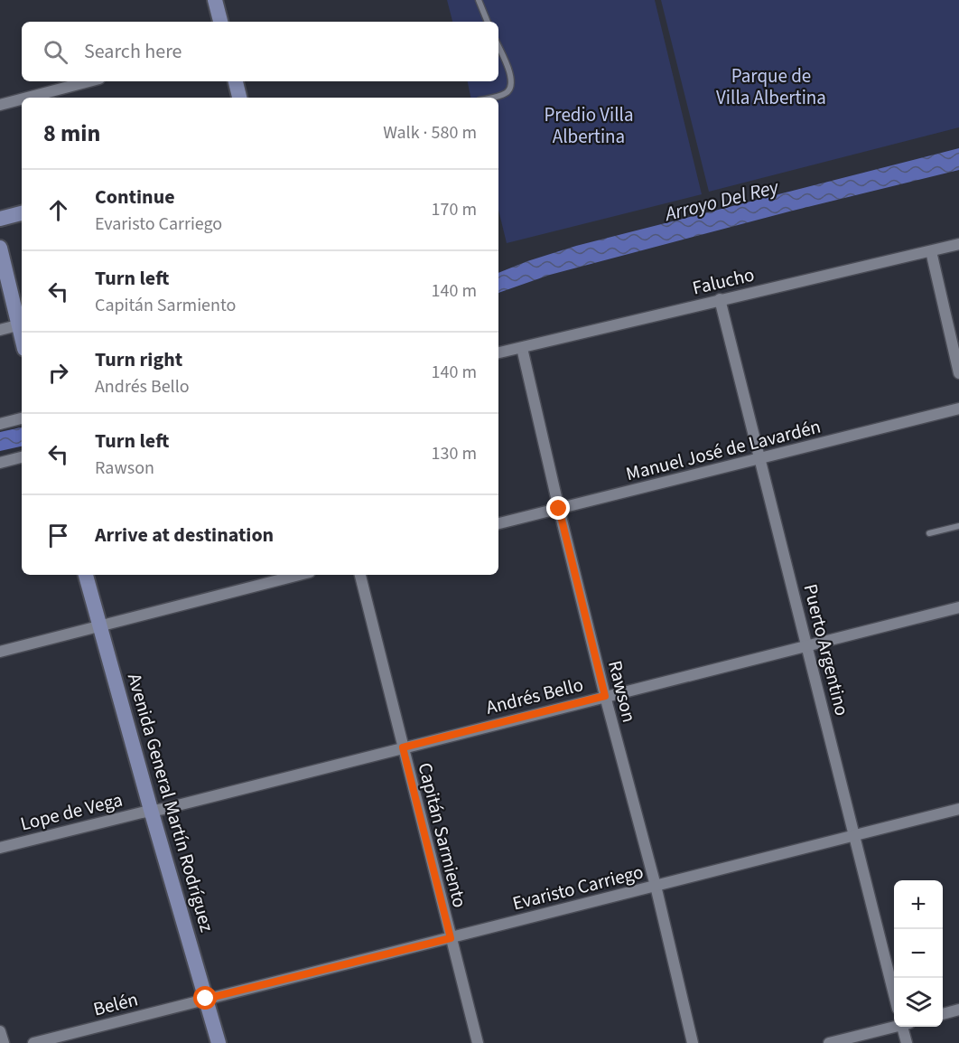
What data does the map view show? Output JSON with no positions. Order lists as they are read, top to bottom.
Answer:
{
  "streets": {
    "main road": ["Avenida General Martín Rodríguez"],
    "street": [
      "Falucho",
      "Manuel José de Lavardén",
      "Puerto Argentino",
      "Rawson",
      "Andrés Bello",
      "Lope de Vega",
      "Capitán Sarmiento",
      "Evaristo Carriego",
      "Belén"
    ]
  },
  "crossings": [
    ["Falucho", "Puerto Argentino"],
    ["Falucho", "Rawson"],
    ["Manuel José de Lavardén", "Puerto Argentino"],
    ["Manuel José de Lavardén", "Rawson"],
    ["Puerto Argentino", "Andrés Bello"],
    ["Puerto Argentino", "Evaristo Carriego"],
    ["Rawson", "Andrés Bello"],
    ["Rawson", "Evaristo Carriego"],
    ["Andrés Bello", "Avenida General Martín Rodríguez"],
    ["Andrés Bello", "Lope de Vega"],
    ["Andrés Bello", "Capitán Sarmiento"],
    ["Avenida General Martín Rodríguez", "Lope de Vega"],
    ["Avenida General Martín Rodríguez", "Evaristo Carriego"],
    ["Avenida General Martín Rodríguez", "Belén"],
    ["Capitán Sarmiento", "Evaristo Carriego"],
    ["Evaristo Carriego", "Belén"]
  ],
  "water": ["Arroyo Del Rey"],
  "parks": ["Parque de Villa Albertina", "Predio Villa Albertina"],
  "page": {
    "search": "Search here",
    "heading": ["8 min", "Walk · 580 m"],
    "list": [
      ["Continue", "Evaristo Carriego", "170 m"],
      ["Turn left", "Capitán Sarmiento", "140 m"],
      ["Turn right", "Andrés Bello", "140 m"],
      ["Turn left", "Rawson", "130 m"],
      "Arrive at destination"
    ],
    "map_buttons": ["+", "−"]
  }
}
